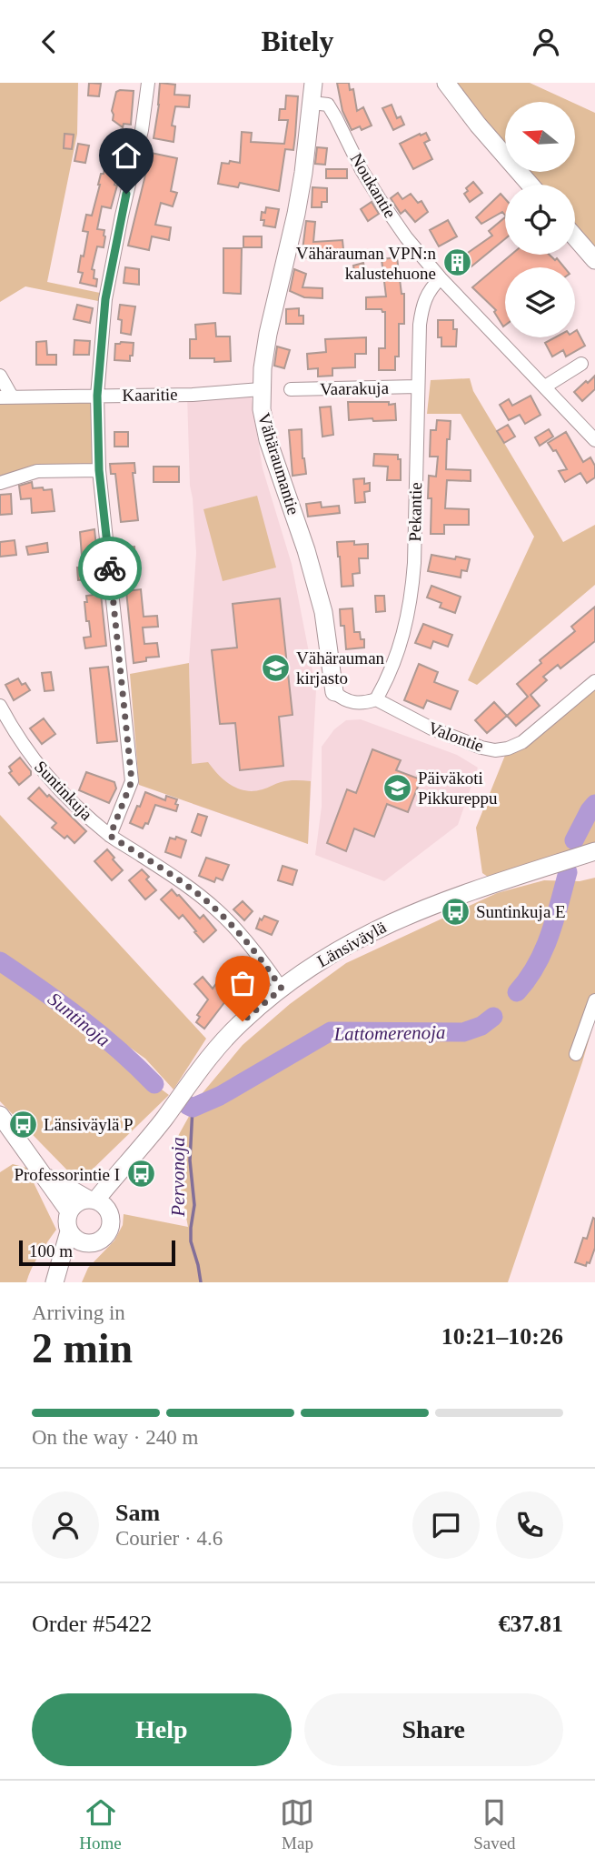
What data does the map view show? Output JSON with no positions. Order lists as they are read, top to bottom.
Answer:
{
  "streets": {
    "main road": ["Vähäraumantie", "Länsiväylä"],
    "street": [
      "Noukantie",
      "Vaarakuja",
      "Kaaritie",
      "Pekantie",
      "Valontie",
      "Suntinkuja"
    ]
  },
  "crossings": [
    ["Noukantie", "Vähäraumantie"],
    ["Noukantie", "Pekantie"],
    ["Vaarakuja", "Pekantie"],
    ["Kaaritie", "Vähäraumantie"],
    ["Pekantie", "Valontie"],
    ["Suntinkuja", "Länsiväylä"]
  ],
  "water": ["Suntinoja", "Lattomerenoja", "Pervonoja"],
  "places": {
    "building": ["Vähärauman VPN:n kalustehuone"],
    "school or university": ["Vähärauman kirjasto", "Päiväkoti Pikkureppu"],
    "bus stop": ["Suntinkuja E", "Länsiväylä P", "Professorintie I"]
  },
  "scale_bar": "100 m",
  "north": "left",
  "page": {
    "header": "Bitely",
    "scale": "100 m",
    "heading": ["2 min", "Arriving in", "10:21–10:26"],
    "panel": [
      "Sam",
      "Courier · 4.6",
      "Order #5422",
      "€37.81"
    ],
    "bar": "On the way · 240 m",
    "buttons": ["Help", "Share"],
    "tabs": ["Home", "Map", "Saved"]
  }
}
